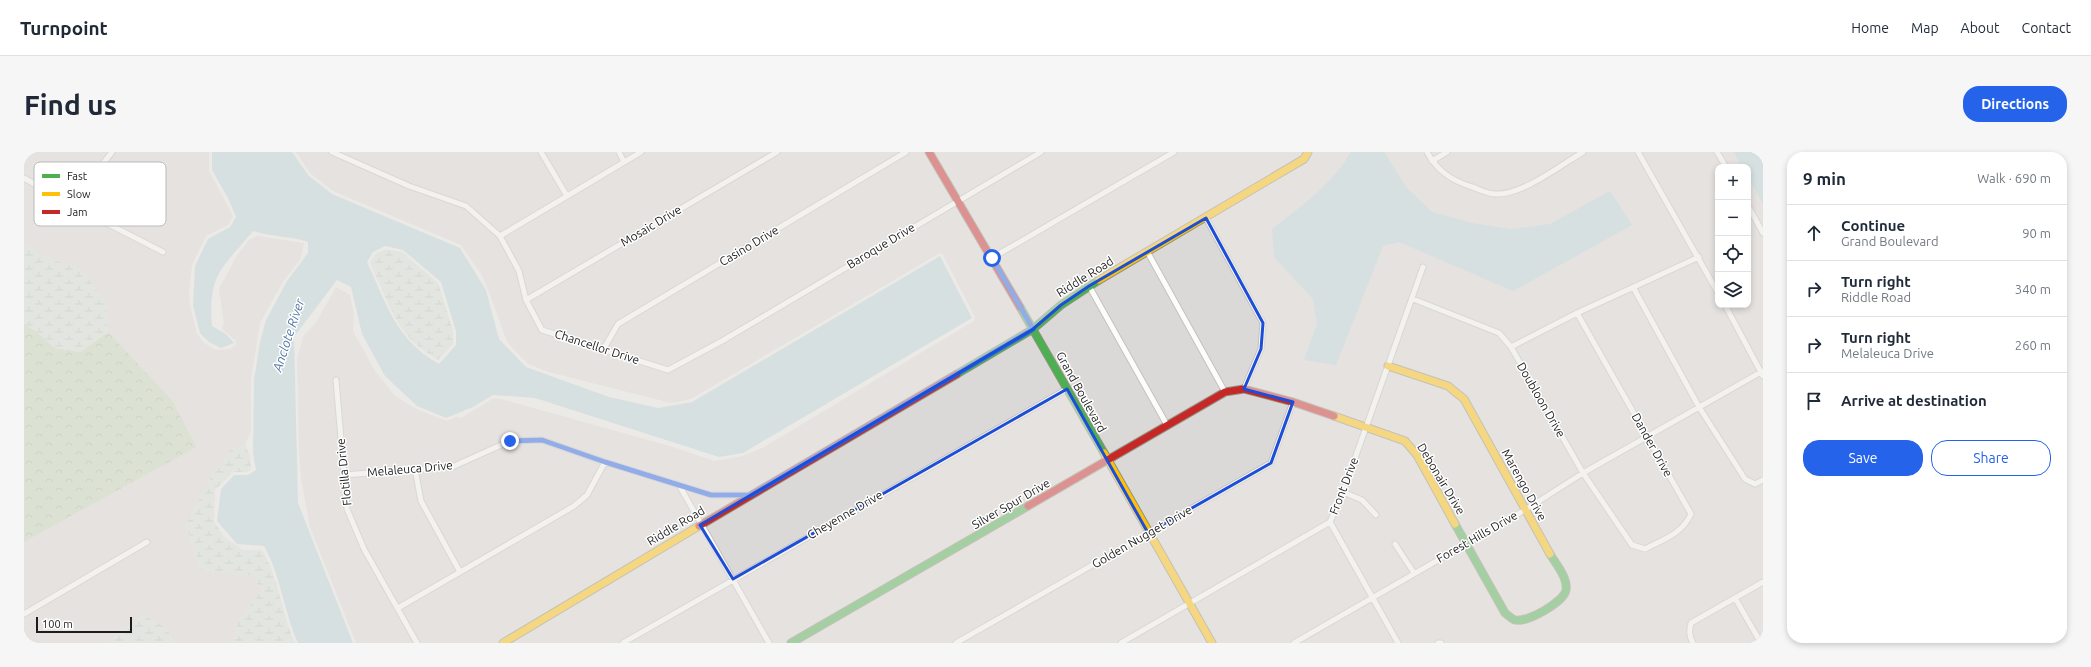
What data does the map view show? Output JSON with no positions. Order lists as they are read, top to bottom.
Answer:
{
  "streets": {
    "street": [
      "Mosaic Drive",
      "Casino Drive",
      "Baroque Drive",
      "Riddle Road",
      "Chancellor Drive",
      "Grand Boulevard",
      "Doubloon Drive",
      "Dander Drive",
      "Melaleuca Drive",
      "Flotilla Drive",
      "Debonair Drive",
      "Marengo Drive",
      "Front Drive",
      "Silver Spur Drive",
      "Cheyenne Drive",
      "Golden Nugget Drive",
      "Forest Hills Drive"
    ]
  },
  "crossings": [
    ["Mosaic Drive", "Chancellor Drive"],
    ["Casino Drive", "Chancellor Drive"],
    ["Baroque Drive", "Chancellor Drive"],
    ["Baroque Drive", "Grand Boulevard"],
    ["Riddle Road", "Grand Boulevard"],
    ["Riddle Road", "Melaleuca Drive"],
    ["Grand Boulevard", "Front Drive"],
    ["Grand Boulevard", "Silver Spur Drive"],
    ["Grand Boulevard", "Cheyenne Drive"],
    ["Grand Boulevard", "Golden Nugget Drive"],
    ["Doubloon Drive", "Dander Drive"],
    ["Doubloon Drive", "Front Drive"],
    ["Doubloon Drive", "Forest Hills Drive"],
    ["Dander Drive", "Forest Hills Drive"],
    ["Melaleuca Drive", "Flotilla Drive"],
    ["Debonair Drive", "Marengo Drive"],
    ["Debonair Drive", "Front Drive"],
    ["Debonair Drive", "Silver Spur Drive"],
    ["Debonair Drive", "Golden Nugget Drive"],
    ["Debonair Drive", "Forest Hills Drive"],
    ["Marengo Drive", "Front Drive"],
    ["Marengo Drive", "Forest Hills Drive"]
  ],
  "water": ["Anclote River"],
  "legend": ["Fast", "Slow", "Jam"],
  "scale_bar": "100 m",
  "page": {
    "header": "Turnpoint",
    "nav": [
      "Home",
      "Map",
      "About",
      "Contact"
    ],
    "buttons": [
      "Directions",
      ["Save", "Share"]
    ],
    "title": "Find us",
    "heading": ["9 min", "Walk · 690 m"],
    "map_buttons": ["+", "−"],
    "list": [
      ["Continue", "Grand Boulevard", "90 m"],
      ["Turn right", "Riddle Road", "340 m"],
      ["Turn right", "Melaleuca Drive", "260 m"],
      "Arrive at destination"
    ],
    "scale": "100 m"
  }
}
